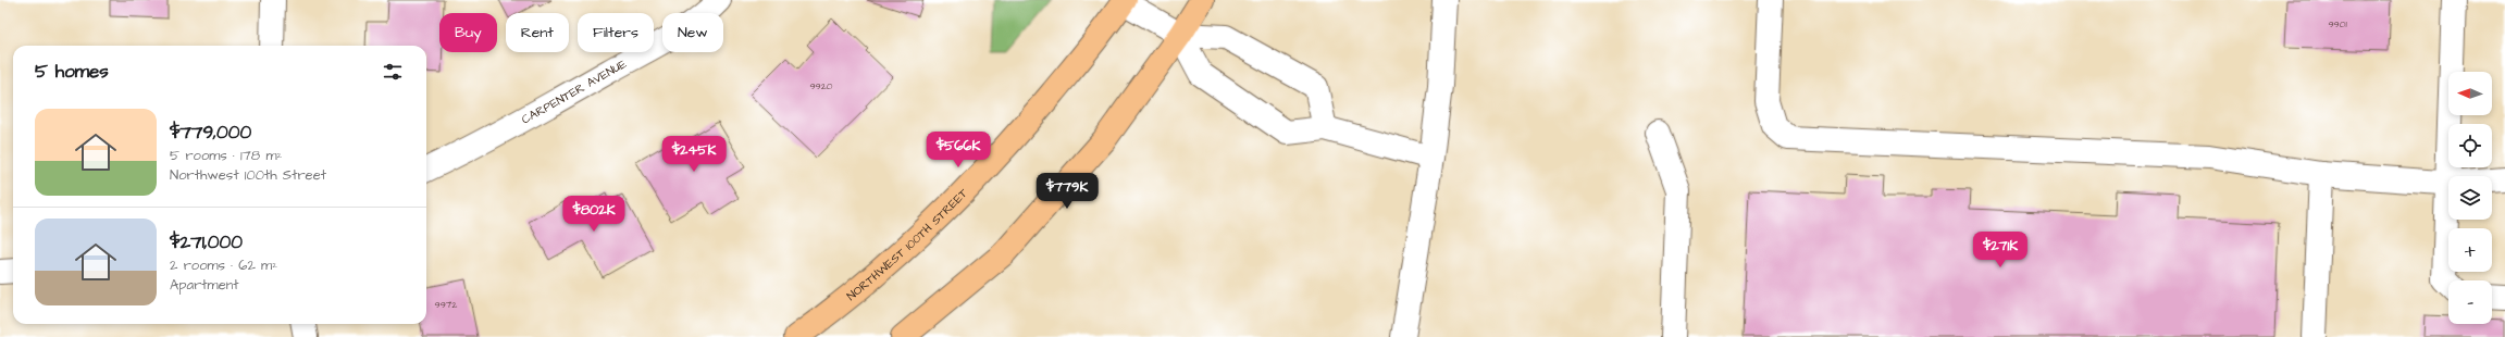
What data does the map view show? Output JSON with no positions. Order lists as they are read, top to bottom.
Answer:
{
  "streets": {
    "main road": ["NORTHWEST 100TH STREET"],
    "street": ["CARPENTER AVENUE"]
  },
  "house_numbers": ["9901", "9920", "9972"],
  "north": "left",
  "page": {
    "chip": [
      "Buy",
      "Rent",
      "Filters",
      "New"
    ],
    "heading": "5 homes",
    "map_buttons": ["+", "−"],
    "list": [
      {
        "name": "$779,000",
        "note": "5 rooms · 178 m² · Northwest 100th Street"
      },
      {
        "name": "$271,000",
        "note": "2 rooms · 62 m² · Apartment"
      }
    ],
    "price": [
      "$566K",
      "$245K",
      "$779K",
      "$802K",
      "$271K"
    ]
  }
}
